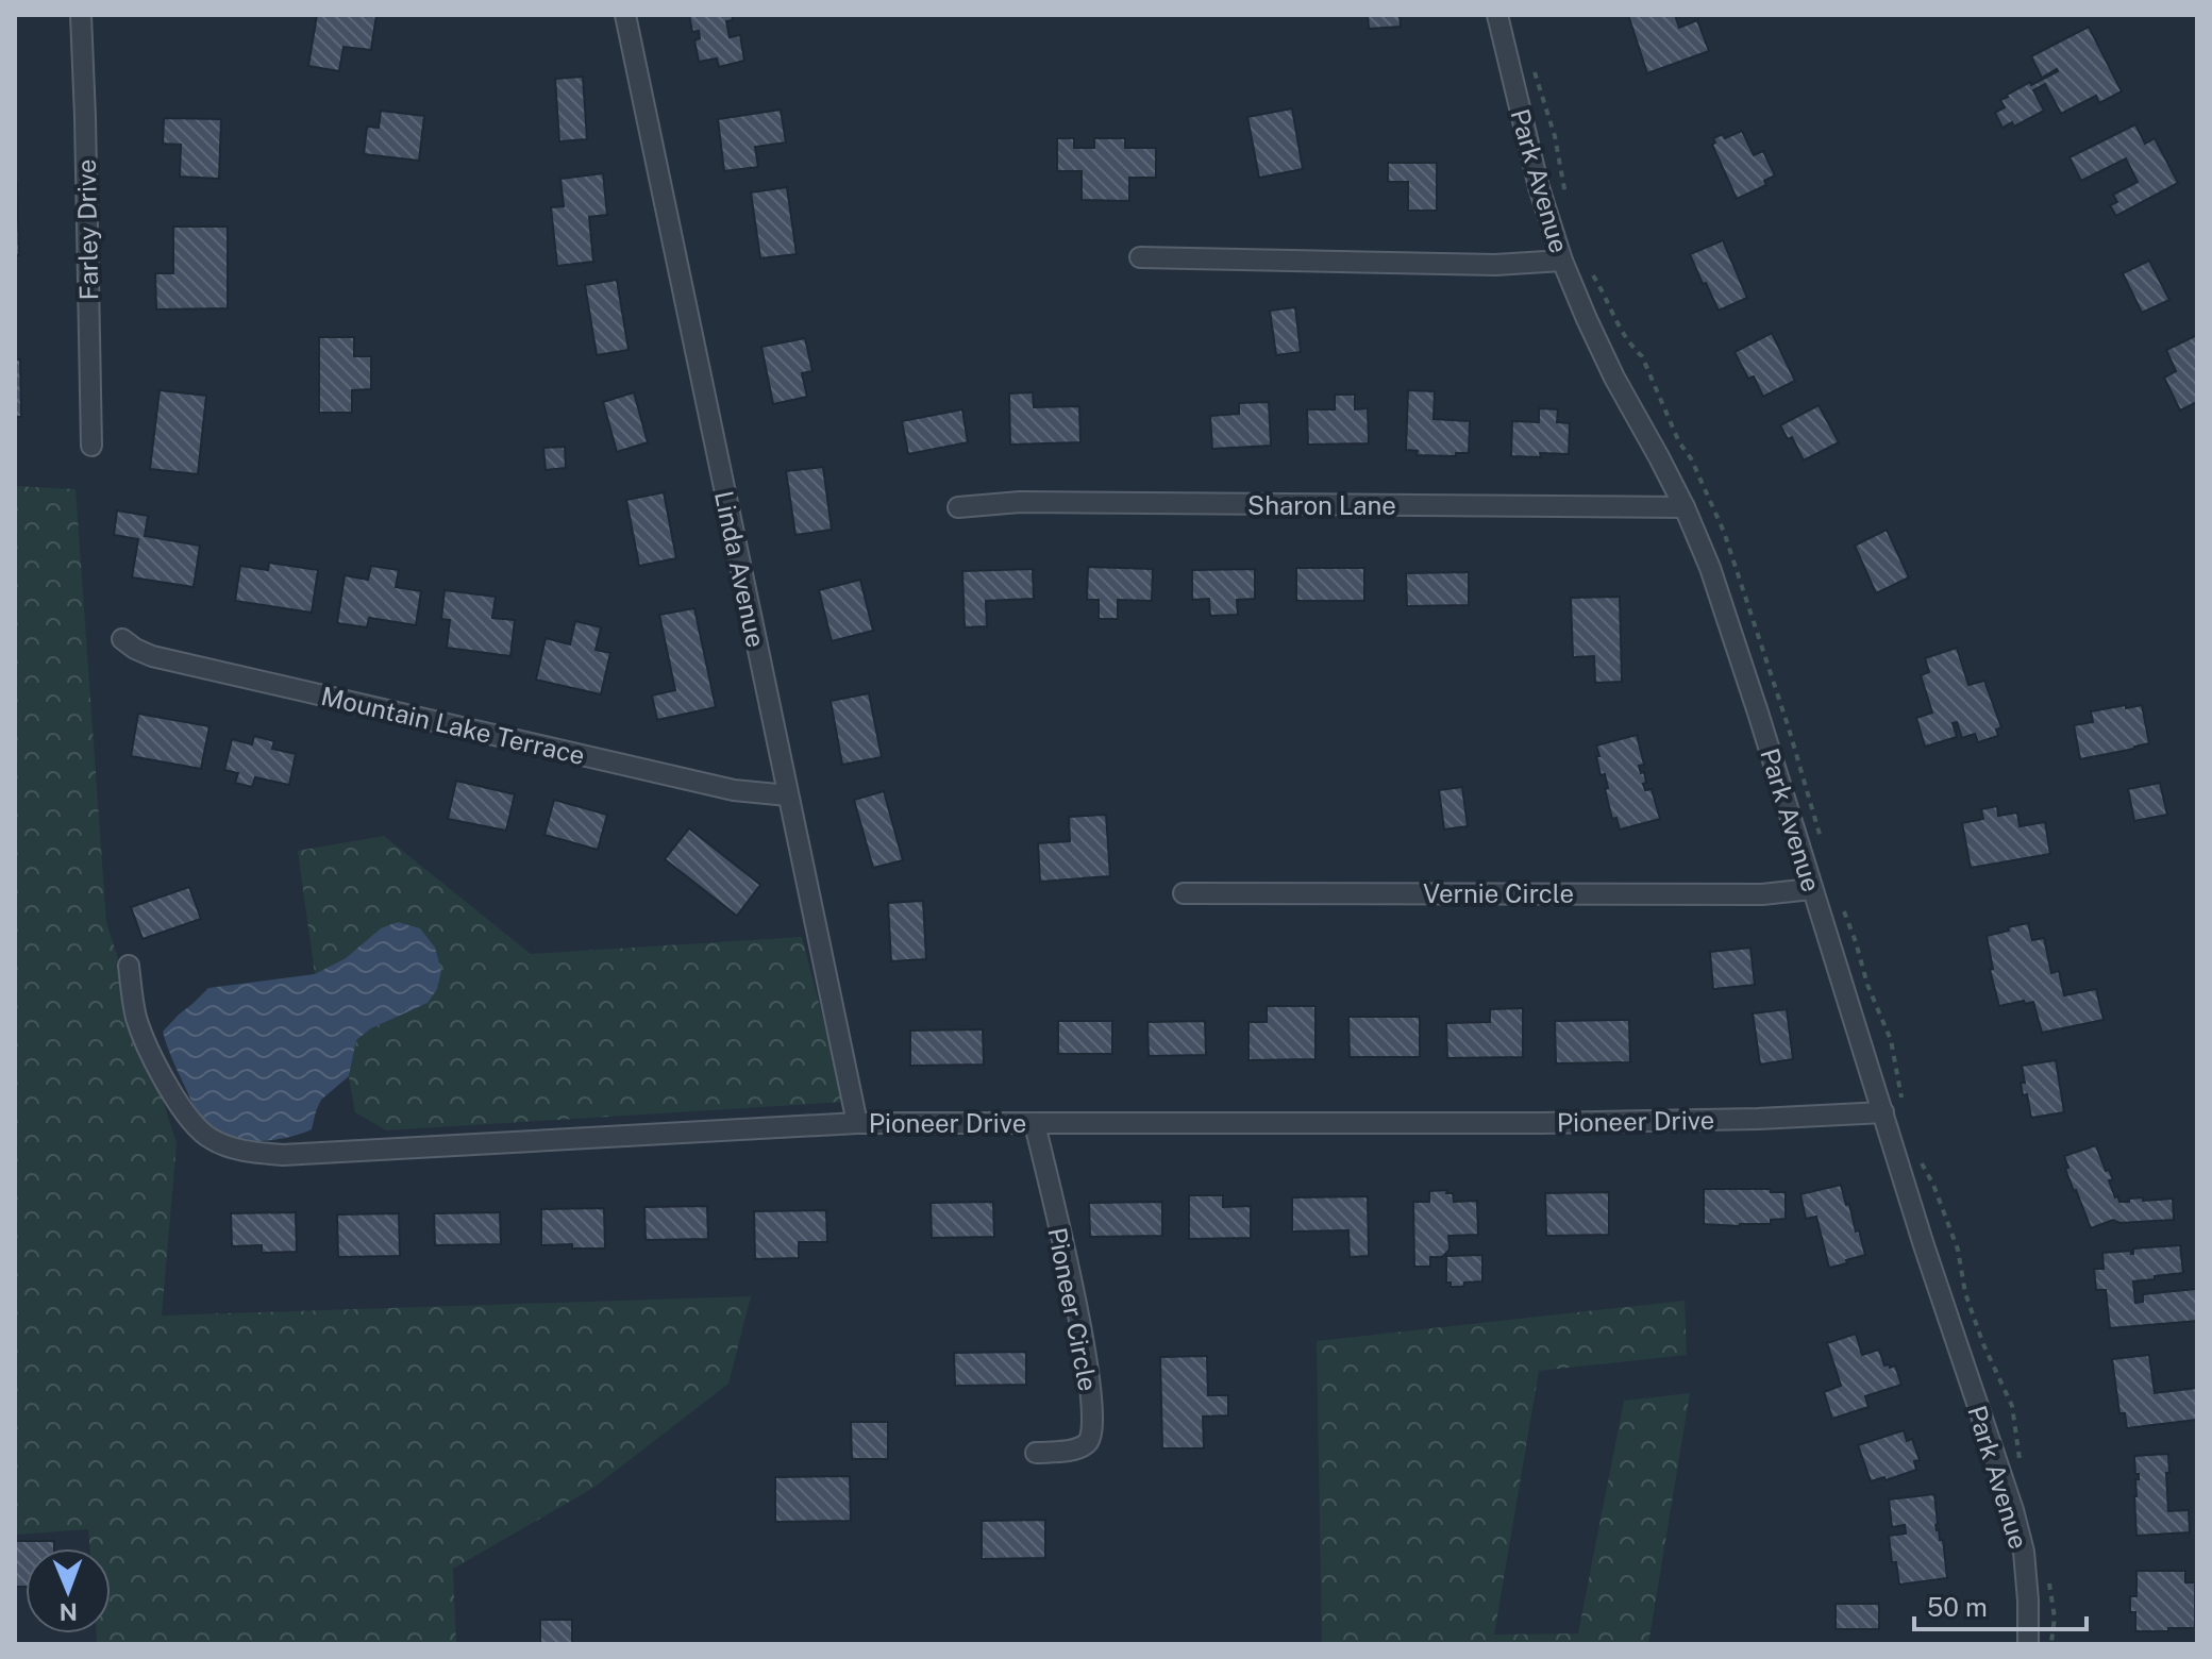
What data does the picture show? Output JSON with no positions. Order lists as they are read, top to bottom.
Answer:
{
  "streets": {
    "street": [
      "Park Avenue",
      "Farley Drive",
      "Sharon Lane",
      "Linda Avenue",
      "Mountain Lake Terrace",
      "Vernie Circle",
      "Pioneer Drive",
      "Pioneer Circle"
    ]
  },
  "crossings": [
    ["Park Avenue", "Sharon Lane"],
    ["Park Avenue", "Vernie Circle"],
    ["Park Avenue", "Pioneer Drive"],
    ["Linda Avenue", "Mountain Lake Terrace"],
    ["Linda Avenue", "Pioneer Drive"],
    ["Pioneer Drive", "Pioneer Circle"]
  ],
  "scale_bar": "50 m",
  "north": "bottom"
}
